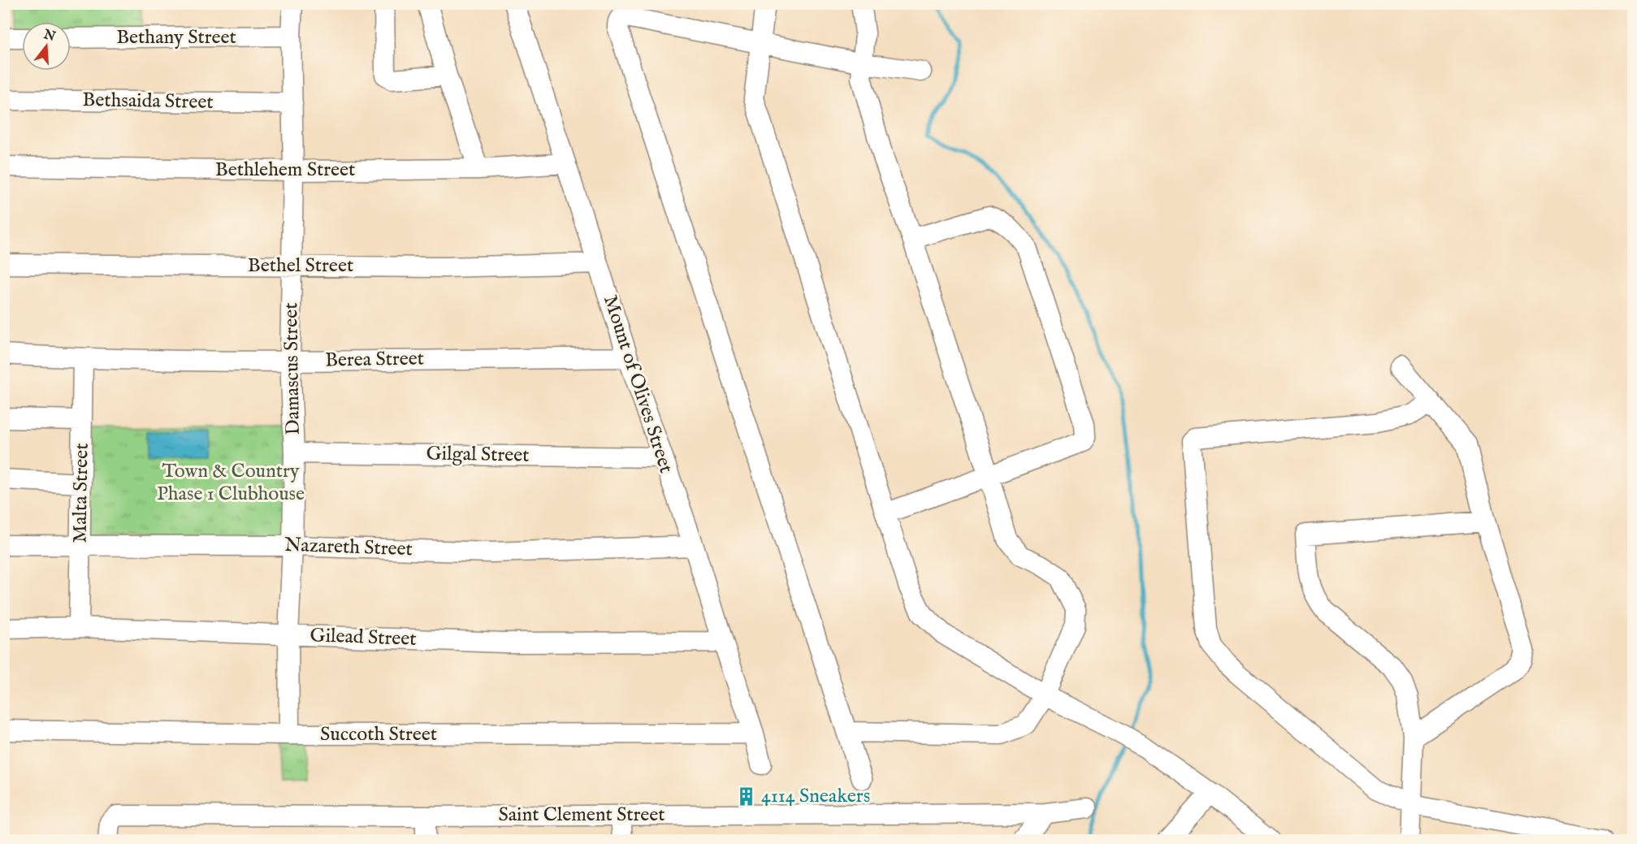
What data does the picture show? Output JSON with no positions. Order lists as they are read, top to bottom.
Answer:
{
  "streets": {
    "street": [
      "Bethany Street",
      "Bethsaida Street",
      "Bethlehem Street",
      "Bethel Street",
      "Berea Street",
      "Damascus Street",
      "Mount of Olives Street",
      "Gilgal Street",
      "Malta Street",
      "Nazareth Street",
      "Gilead Street",
      "Succoth Street",
      "Saint Clement Street"
    ]
  },
  "crossings": [
    ["Bethany Street", "Damascus Street"],
    ["Bethsaida Street", "Damascus Street"],
    ["Bethlehem Street", "Damascus Street"],
    ["Bethlehem Street", "Mount of Olives Street"],
    ["Bethel Street", "Damascus Street"],
    ["Bethel Street", "Mount of Olives Street"],
    ["Berea Street", "Damascus Street"],
    ["Berea Street", "Mount of Olives Street"],
    ["Berea Street", "Malta Street"],
    ["Damascus Street", "Gilgal Street"],
    ["Damascus Street", "Nazareth Street"],
    ["Damascus Street", "Gilead Street"],
    ["Damascus Street", "Succoth Street"],
    ["Mount of Olives Street", "Gilgal Street"],
    ["Mount of Olives Street", "Nazareth Street"],
    ["Mount of Olives Street", "Gilead Street"],
    ["Mount of Olives Street", "Succoth Street"],
    ["Malta Street", "Nazareth Street"],
    ["Malta Street", "Gilead Street"]
  ],
  "parks": ["Town & Country Phase 1 Clubhouse"],
  "places": {
    "building": ["4114 Sneakers"]
  },
  "north": "top"
}
